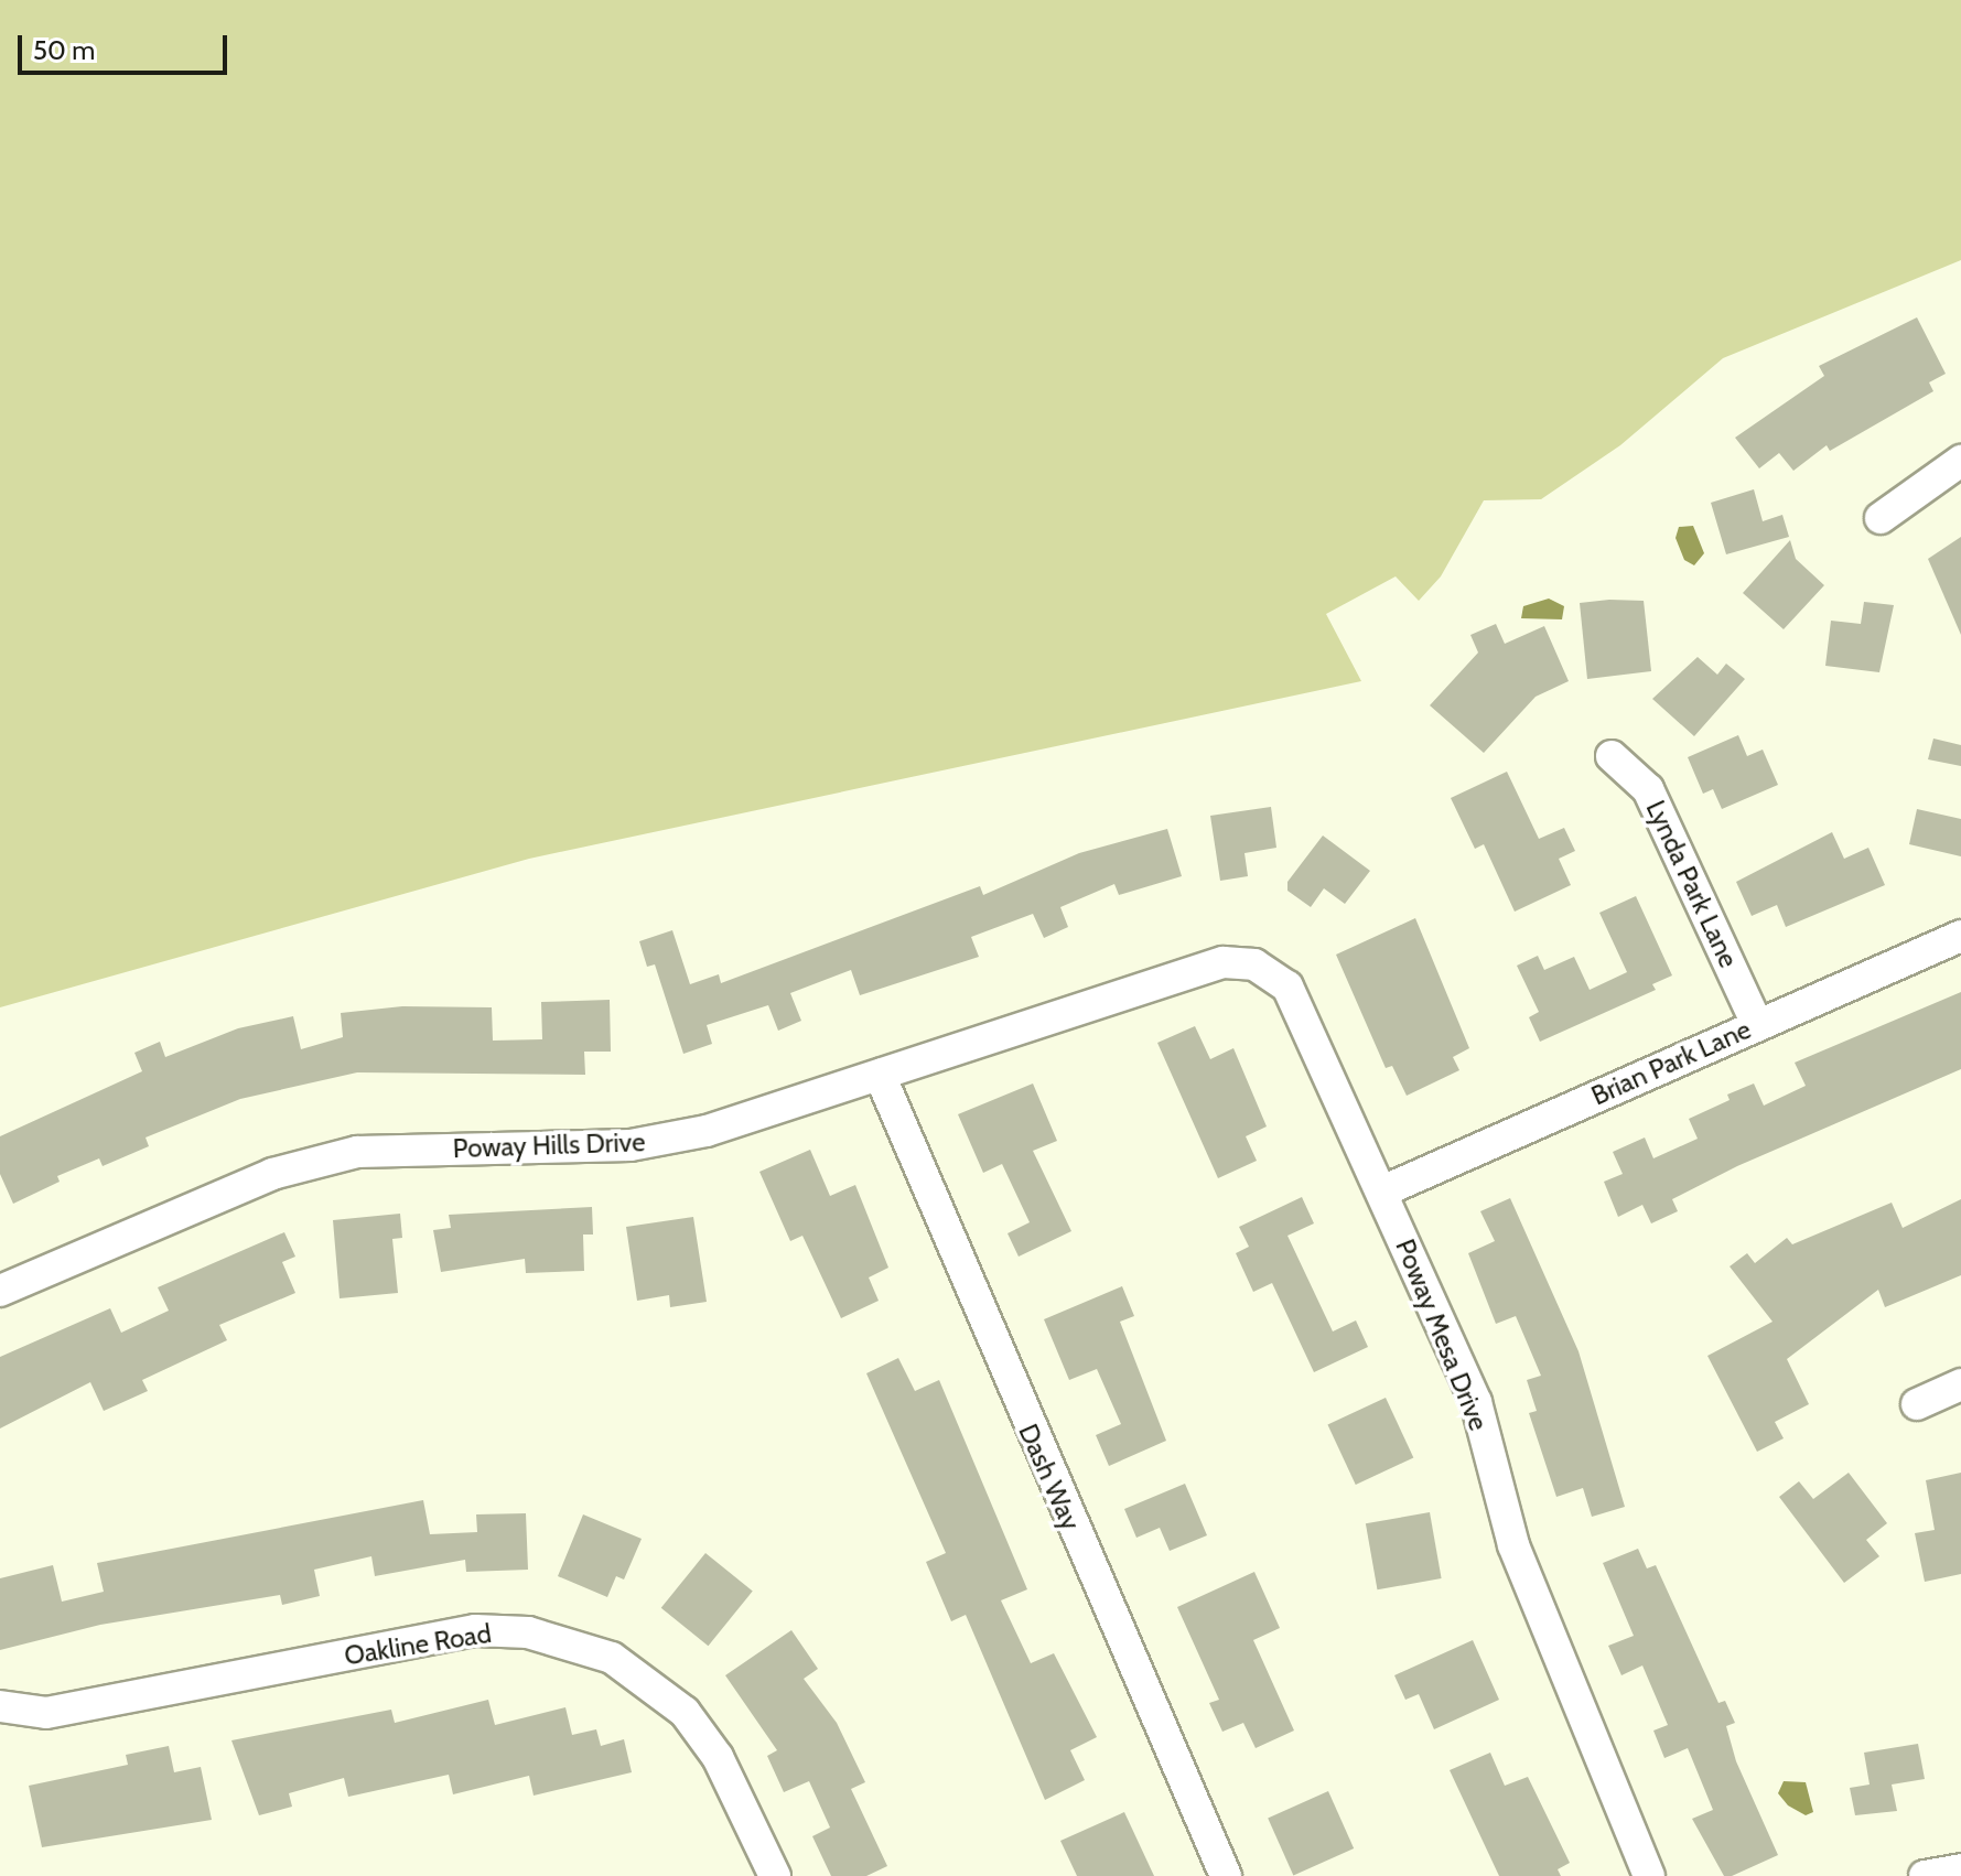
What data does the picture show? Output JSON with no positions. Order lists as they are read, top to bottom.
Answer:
{
  "streets": {
    "street": [
      "Lynda Park Lane",
      "Brian Park Lane",
      "Poway Hills Drive",
      "Poway Mesa Drive",
      "Dash Way",
      "Oakline Road"
    ]
  },
  "crossings": [
    ["Lynda Park Lane", "Brian Park Lane"],
    ["Brian Park Lane", "Poway Mesa Drive"],
    ["Poway Hills Drive", "Poway Mesa Drive"],
    ["Poway Hills Drive", "Dash Way"]
  ],
  "scale_bar": "50 m"
}
